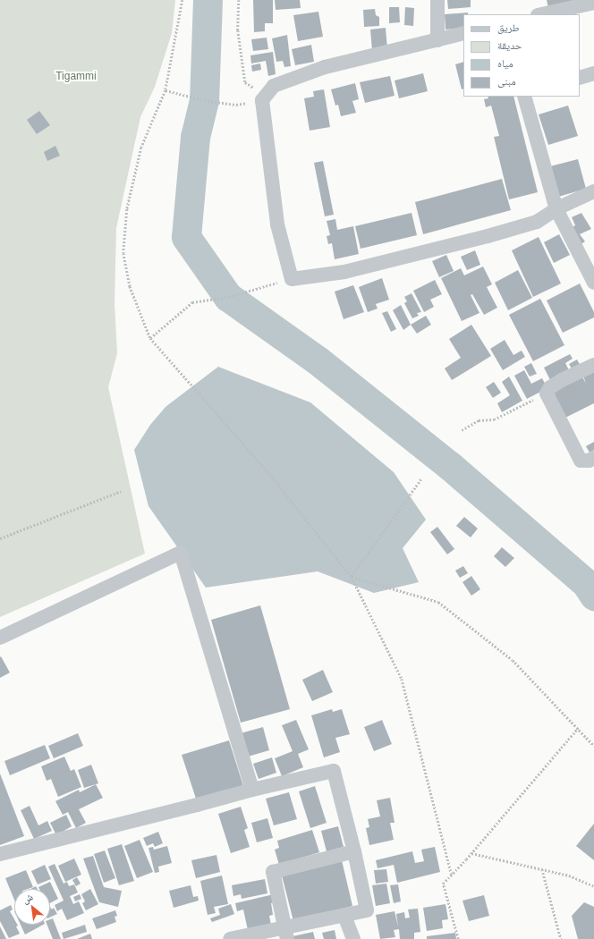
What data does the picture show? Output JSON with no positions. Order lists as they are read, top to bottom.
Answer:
{
  "parks": ["Tigammi"],
  "legend": [
    "طريق",
    "حديقة",
    "مياه",
    "مبنى"
  ],
  "north": "top left"
}
